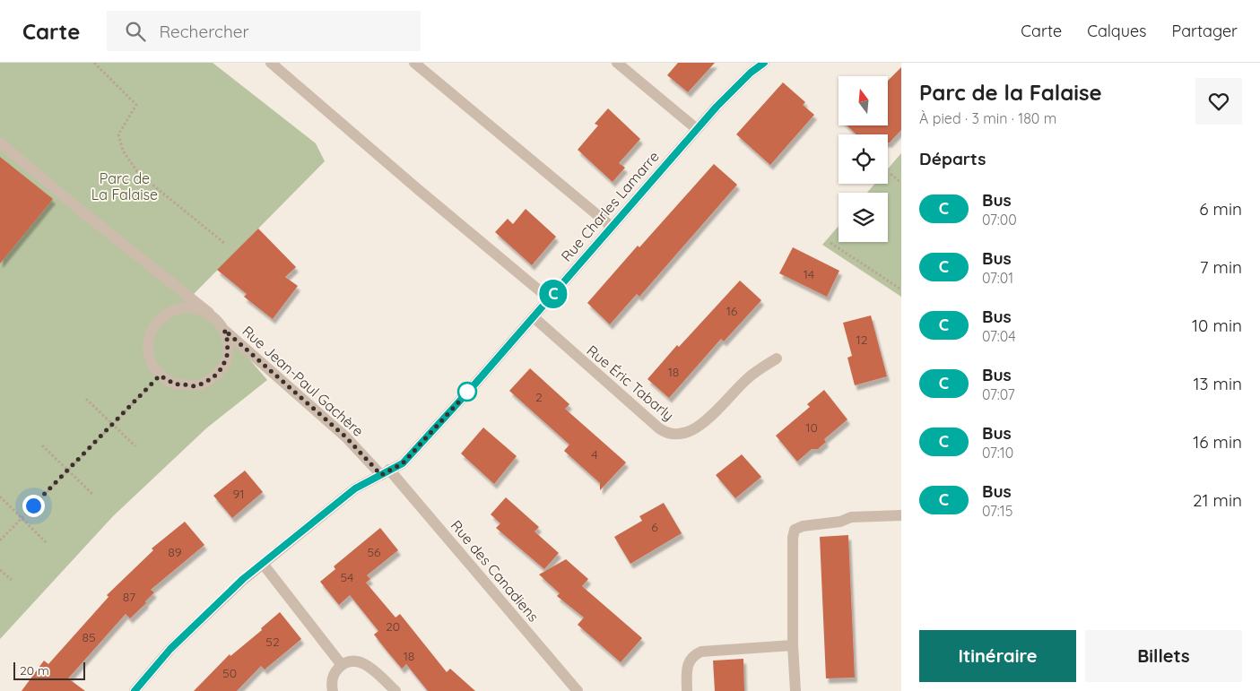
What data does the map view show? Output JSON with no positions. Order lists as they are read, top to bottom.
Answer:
{
  "streets": {
    "street": [
      "Rue Charles Lamarre",
      "Rue Jean-Paul Gachère",
      "Rue Éric Tabarly",
      "Rue des Canadiens"
    ]
  },
  "crossings": [
    ["Rue Charles Lamarre", "Rue Jean-Paul Gachère"],
    ["Rue Charles Lamarre", "Rue Éric Tabarly"],
    ["Rue Charles Lamarre", "Rue des Canadiens"],
    ["Rue Jean-Paul Gachère", "Rue des Canadiens"]
  ],
  "parks": ["Parc de La Falaise"],
  "lines": ["bus line C"],
  "house_numbers": [
    "14",
    "16",
    "12",
    "18",
    "2",
    "10",
    "4",
    "91",
    "6",
    "89",
    "56",
    "54",
    "87",
    "20",
    "85",
    "52",
    "18",
    "50"
  ],
  "scale_bar": "20 m",
  "north": "top",
  "page": {
    "header": "Carte",
    "search": "Rechercher",
    "nav": ["Carte", "Calques", "Partager"],
    "on_map": "C",
    "heading": [
      ["Parc de la Falaise", "À pied · 3 min · 180 m"],
      "Départs"
    ],
    "list": [
      {
        "mark": "C",
        "name": "Bus",
        "note": "07:00",
        "value": "6 min"
      },
      {
        "mark": "C",
        "name": "Bus",
        "note": "07:01",
        "value": "7 min"
      },
      {
        "mark": "C",
        "name": "Bus",
        "note": "07:04",
        "value": "10 min"
      },
      {
        "mark": "C",
        "name": "Bus",
        "note": "07:07",
        "value": "13 min"
      },
      {
        "mark": "C",
        "name": "Bus",
        "note": "07:10",
        "value": "16 min"
      },
      {
        "mark": "C",
        "name": "Bus",
        "note": "07:15",
        "value": "21 min"
      }
    ],
    "buttons": ["Itinéraire", "Billets"],
    "scale": "20 m"
  }
}
